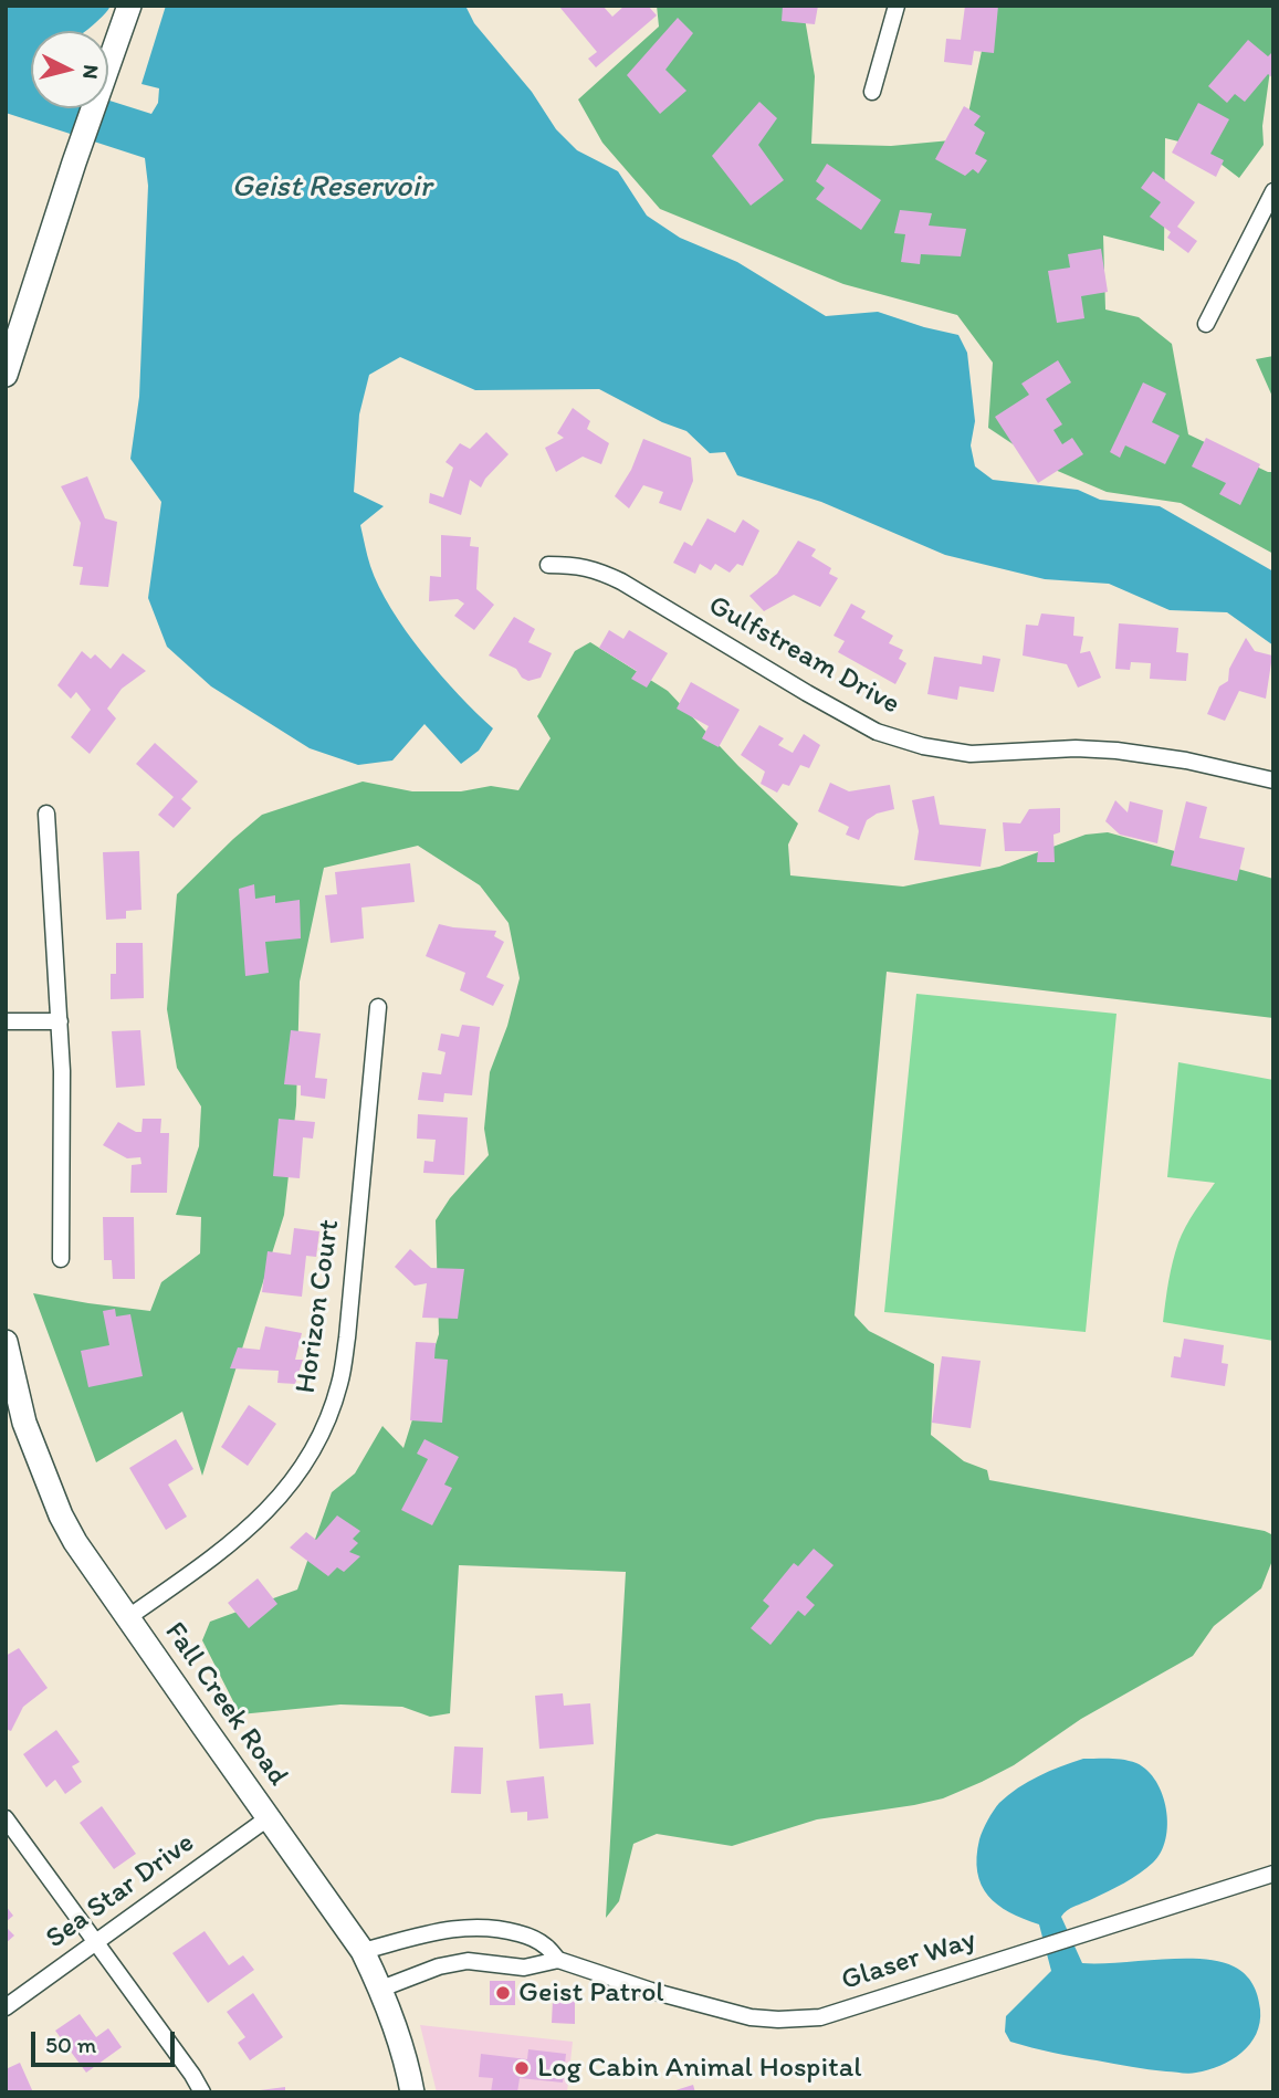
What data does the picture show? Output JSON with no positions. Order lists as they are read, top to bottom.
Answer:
{
  "streets": {
    "main road": ["Fall Creek Road"],
    "street": [
      "Gulfstream Drive",
      "Horizon Court",
      "Sea Star Drive",
      "Glaser Way"
    ]
  },
  "crossings": [
    ["Horizon Court", "Fall Creek Road"],
    ["Fall Creek Road", "Sea Star Drive"],
    ["Fall Creek Road", "Glaser Way"]
  ],
  "water": ["Geist Reservoir"],
  "places": ["Geist Patrol", "Log Cabin Animal Hospital"],
  "scale_bar": "50 m",
  "north": "right"
}
